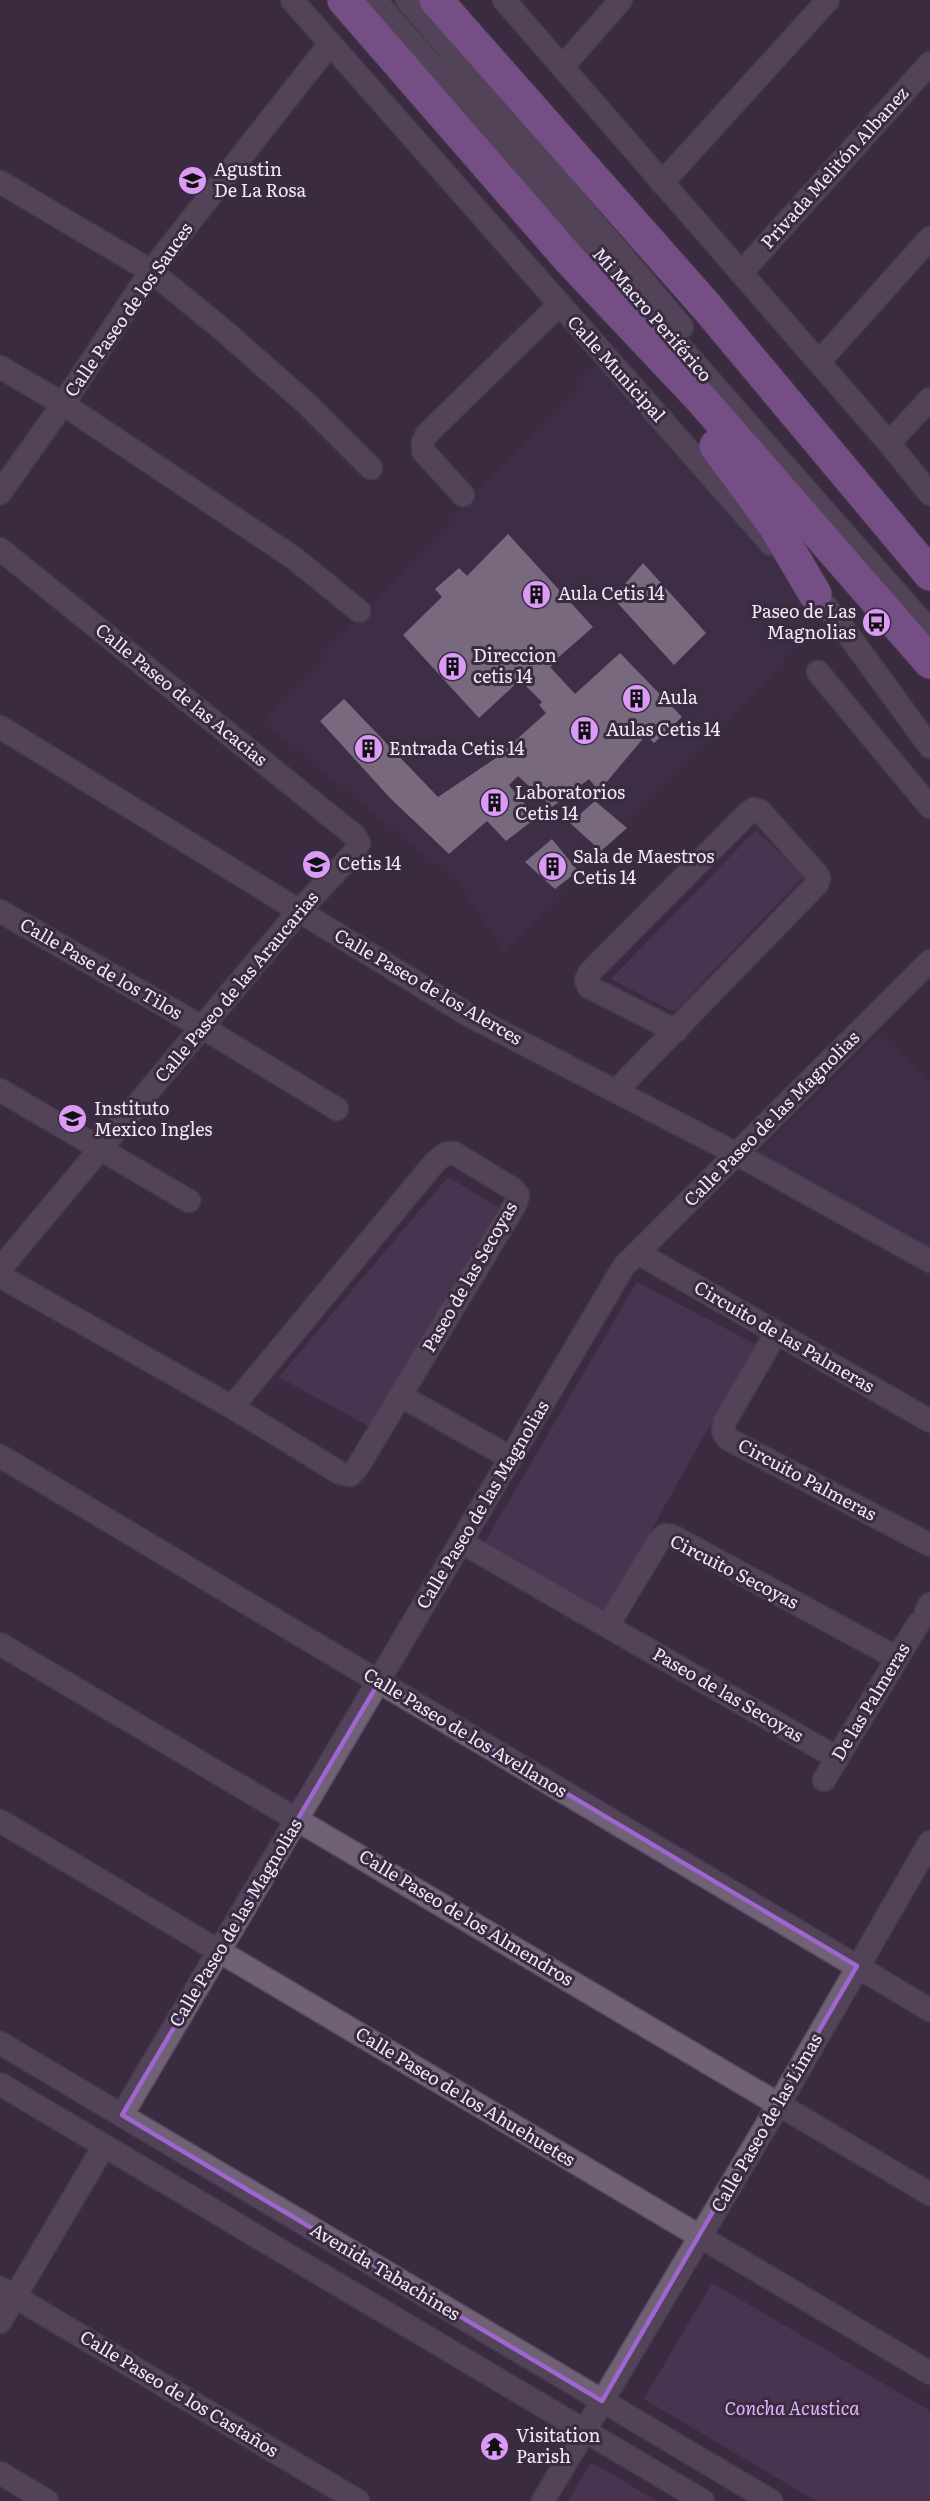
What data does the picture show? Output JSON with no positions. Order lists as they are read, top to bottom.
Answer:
{
  "streets": {
    "street": [
      "Privada Melitón Albanez",
      "Calle Paseo de los Sauces",
      "Mi Macro Periférico",
      "Calle Municipal",
      "Calle Paseo de las Acacias",
      "Calle Pase de los Tilos",
      "Calle Paseo de las Araucarias",
      "Calle Paseo de los Alerces",
      "Calle Paseo de las Magnolias",
      "Paseo de las Secoyas",
      "Circuito de las Palmeras",
      "Circuito Palmeras",
      "Circuito Secoyas",
      "De las Palmeras",
      "Calle Paseo de los Avellanos",
      "Calle Paseo de los Almendros",
      "Calle Paseo de los Ahuehuetes",
      "Calle Paseo de las Limas",
      "Avenida Tabachines",
      "Calle Paseo de los Castaños"
    ]
  },
  "crossings": [
    ["Calle Paseo de los Sauces", "Calle Municipal"],
    ["Calle Paseo de las Acacias", "Calle Paseo de las Araucarias"],
    ["Calle Pase de los Tilos", "Calle Paseo de las Araucarias"],
    ["Calle Paseo de las Araucarias", "Calle Paseo de los Alerces"],
    ["Calle Paseo de los Alerces", "Calle Paseo de las Magnolias"],
    ["Calle Paseo de las Magnolias", "Paseo de las Secoyas"],
    ["Calle Paseo de las Magnolias", "Circuito de las Palmeras"],
    ["Calle Paseo de las Magnolias", "Calle Paseo de los Avellanos"],
    ["Calle Paseo de las Magnolias", "Calle Paseo de los Almendros"],
    ["Calle Paseo de las Magnolias", "Calle Paseo de los Ahuehuetes"],
    ["Calle Paseo de las Magnolias", "Avenida Tabachines"],
    ["Paseo de las Secoyas", "Circuito Secoyas"],
    ["Paseo de las Secoyas", "De las Palmeras"],
    ["Circuito de las Palmeras", "Circuito Palmeras"],
    ["Circuito Secoyas", "De las Palmeras"],
    ["Calle Paseo de los Avellanos", "Calle Paseo de las Limas"],
    ["Calle Paseo de los Almendros", "Calle Paseo de las Limas"],
    ["Calle Paseo de los Ahuehuetes", "Calle Paseo de las Limas"],
    ["Calle Paseo de las Limas", "Avenida Tabachines"]
  ],
  "parks": ["Concha Acustica"],
  "places": {
    "school or university": ["Agustin De La Rosa", "Cetis 14", "Instituto Mexico Ingles"],
    "building": [
      "Aula Cetis 14",
      "Direccion cetis 14",
      "Aula",
      "Aulas Cetis 14",
      "Entrada Cetis 14",
      "Laboratorios Cetis 14",
      "Sala de Maestros Cetis 14"
    ],
    "bus stop": ["Paseo de Las Magnolias"],
    "temple": ["Visitation Parish"]
  }
}
